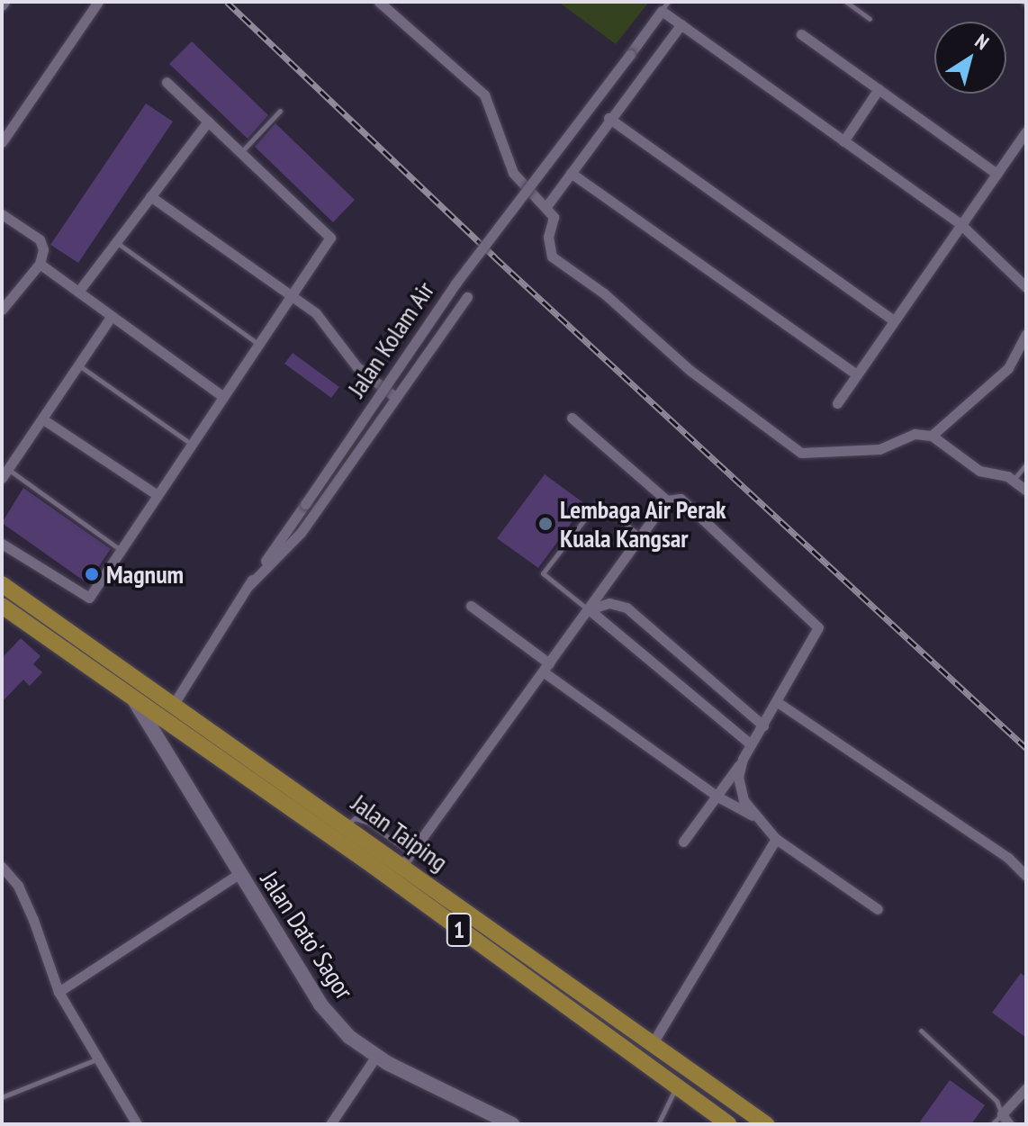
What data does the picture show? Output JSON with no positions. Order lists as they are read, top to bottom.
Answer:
{
  "streets": {
    "highway": ["Jalan Taiping", "1"],
    "main road": ["Jalan Dato' Sagor"],
    "street": ["Jalan Kolam Air"]
  },
  "crossings": [
    ["Jalan Kolam Air", "Jalan Taiping"],
    ["Jalan Taiping", "Jalan Dato' Sagor"]
  ],
  "places": ["Lembaga Air Perak Kuala Kangsar", "Magnum"],
  "north": "top right"
}
